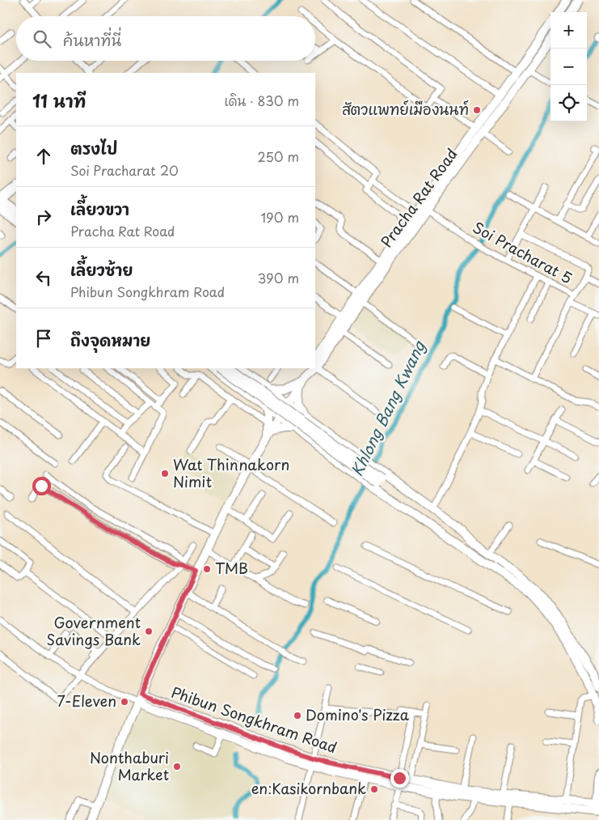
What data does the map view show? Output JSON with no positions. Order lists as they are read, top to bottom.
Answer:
{
  "streets": {
    "main road": ["Pracha Rat Road", "Phibun Songkhram Road"],
    "street": ["Soi Pracharat 5"]
  },
  "crossings": [
    ["Pracha Rat Road", "Soi Pracharat 5"],
    ["Pracha Rat Road", "Phibun Songkhram Road"]
  ],
  "water": ["Khlong Bang Kwang"],
  "places": [
    "สัตวแพทย์เมืองนนท์",
    "Wat Thinnakorn Nimit",
    "TMB",
    "Government Savings Bank",
    "7-Eleven",
    "Domino's Pizza",
    "Nonthaburi Market",
    "en:Kasikornbank"
  ],
  "page": {
    "map_buttons": ["+", "−"],
    "search": "ค้นหาที่นี่",
    "heading": ["11 นาที", "เดิน · 830 m"],
    "list": [
      ["ตรงไป", "Soi Pracharat 20", "250 m"],
      ["เลี้ยวขวา", "Pracha Rat Road", "190 m"],
      ["เลี้ยวซ้าย", "Phibun Songkhram Road", "390 m"],
      "ถึงจุดหมาย"
    ]
  }
}
